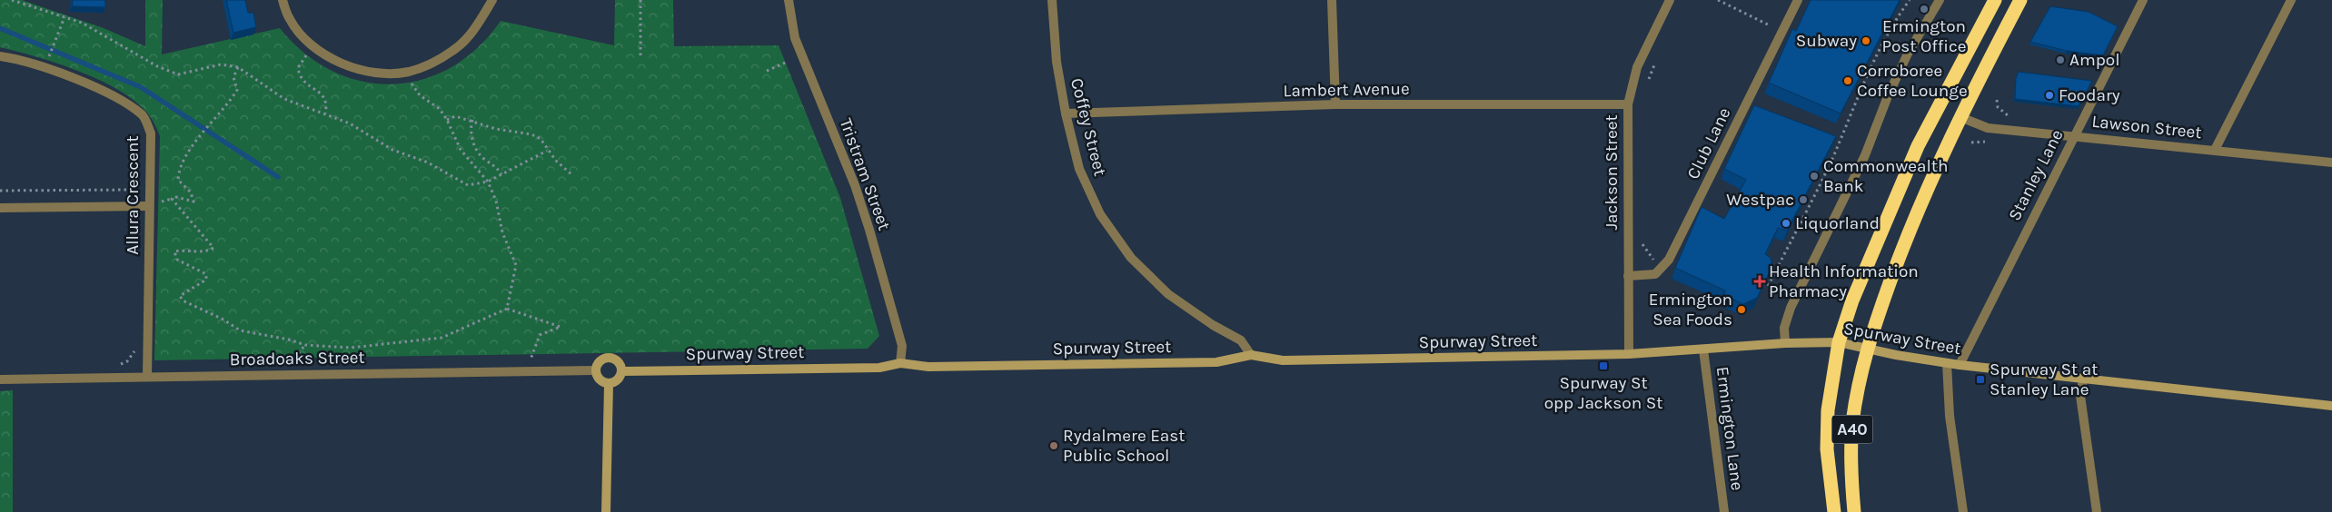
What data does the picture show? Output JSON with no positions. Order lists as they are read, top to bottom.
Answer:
{
  "streets": {
    "highway": ["A40"],
    "street": [
      "Lambert Avenue",
      "Coffey Street",
      "Lawson Street",
      "Club Lane",
      "Jackson Street",
      "Tristram Street",
      "Stanley Lane",
      "Allura Crescent",
      "Spurway Street",
      "Broadoaks Street",
      "Ermington Lane"
    ]
  },
  "crossings": [
    ["Lambert Avenue", "Coffey Street"],
    ["Lambert Avenue", "Jackson Street"],
    ["Coffey Street", "Spurway Street"],
    ["Lawson Street", "Stanley Lane"],
    ["Lawson Street", "A40"],
    ["Club Lane", "Jackson Street"],
    ["Jackson Street", "Spurway Street"],
    ["Tristram Street", "Spurway Street"],
    ["Stanley Lane", "Spurway Street"],
    ["Allura Crescent", "Broadoaks Street"],
    ["Spurway Street", "Broadoaks Street"],
    ["Spurway Street", "Ermington Lane"],
    ["Spurway Street", "A40"]
  ],
  "places": {
    "other": [
      "Ermington Post Office",
      "Subway",
      "Ampol",
      "Corroboree Coffee Lounge",
      "Foodary",
      "Commonwealth Bank",
      "Westpac",
      "Liquorland",
      "Ermington Sea Foods",
      "Rydalmere East Public School"
    ],
    "health": ["Health Information Pharmacy"],
    "transit": ["Spurway St opp Jackson St", "Spurway St at Stanley Lane"]
  }
}
